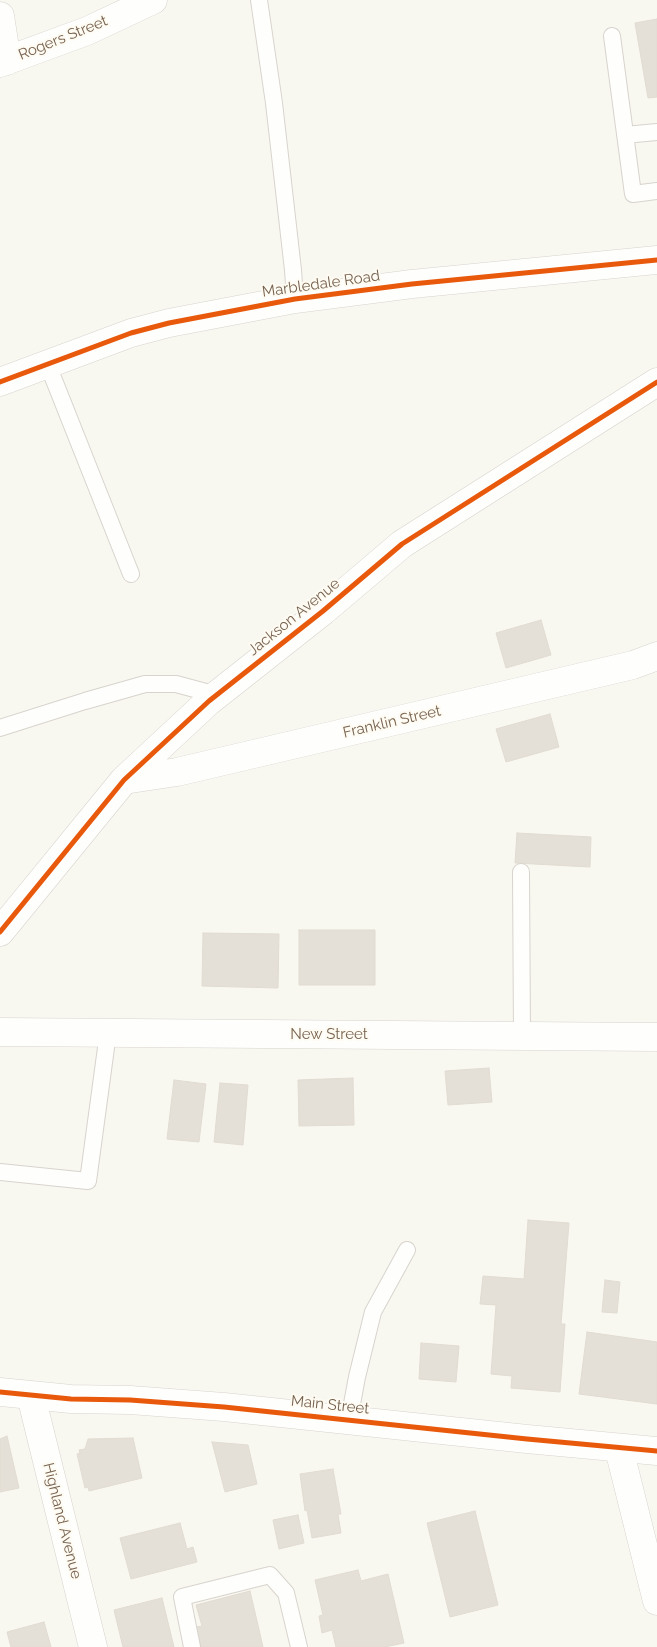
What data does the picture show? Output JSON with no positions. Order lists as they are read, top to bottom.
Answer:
{
  "streets": {
    "street": [
      "Rogers Street",
      "Marbledale Road",
      "Jackson Avenue",
      "Franklin Street",
      "New Street",
      "Main Street",
      "Highland Avenue"
    ]
  },
  "crossings": [
    ["Jackson Avenue", "Franklin Street"],
    ["Main Street", "Highland Avenue"]
  ]
}
